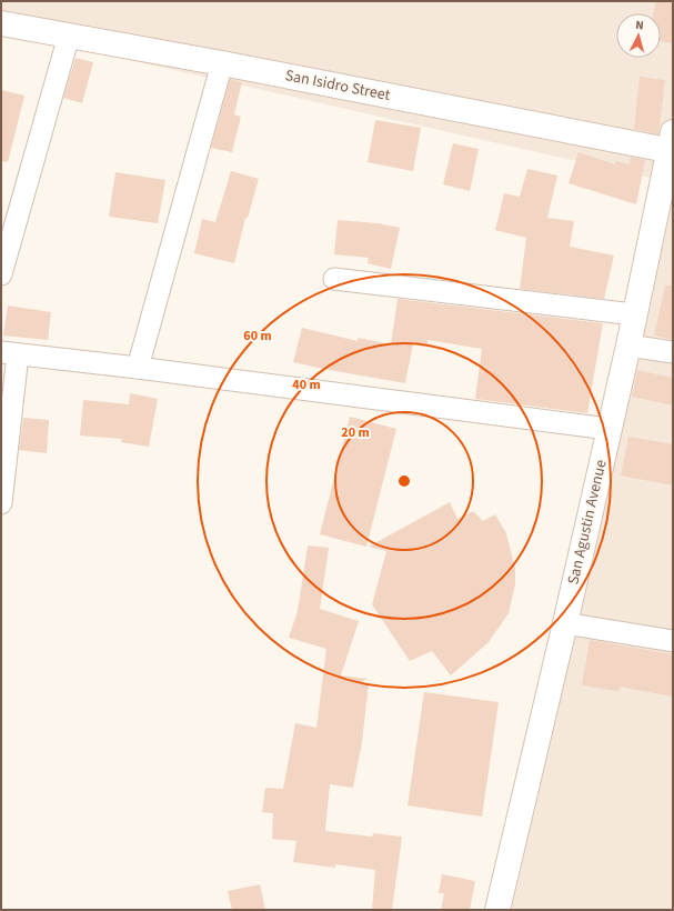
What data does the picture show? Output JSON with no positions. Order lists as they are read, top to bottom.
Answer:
{
  "streets": {
    "street": ["San Isidro Street", "San Agustin Avenue"]
  },
  "crossings": [
    ["San Isidro Street", "San Agustin Avenue"]
  ],
  "north": "top",
  "rings": ["60 m", "40 m", "20 m"]
}
